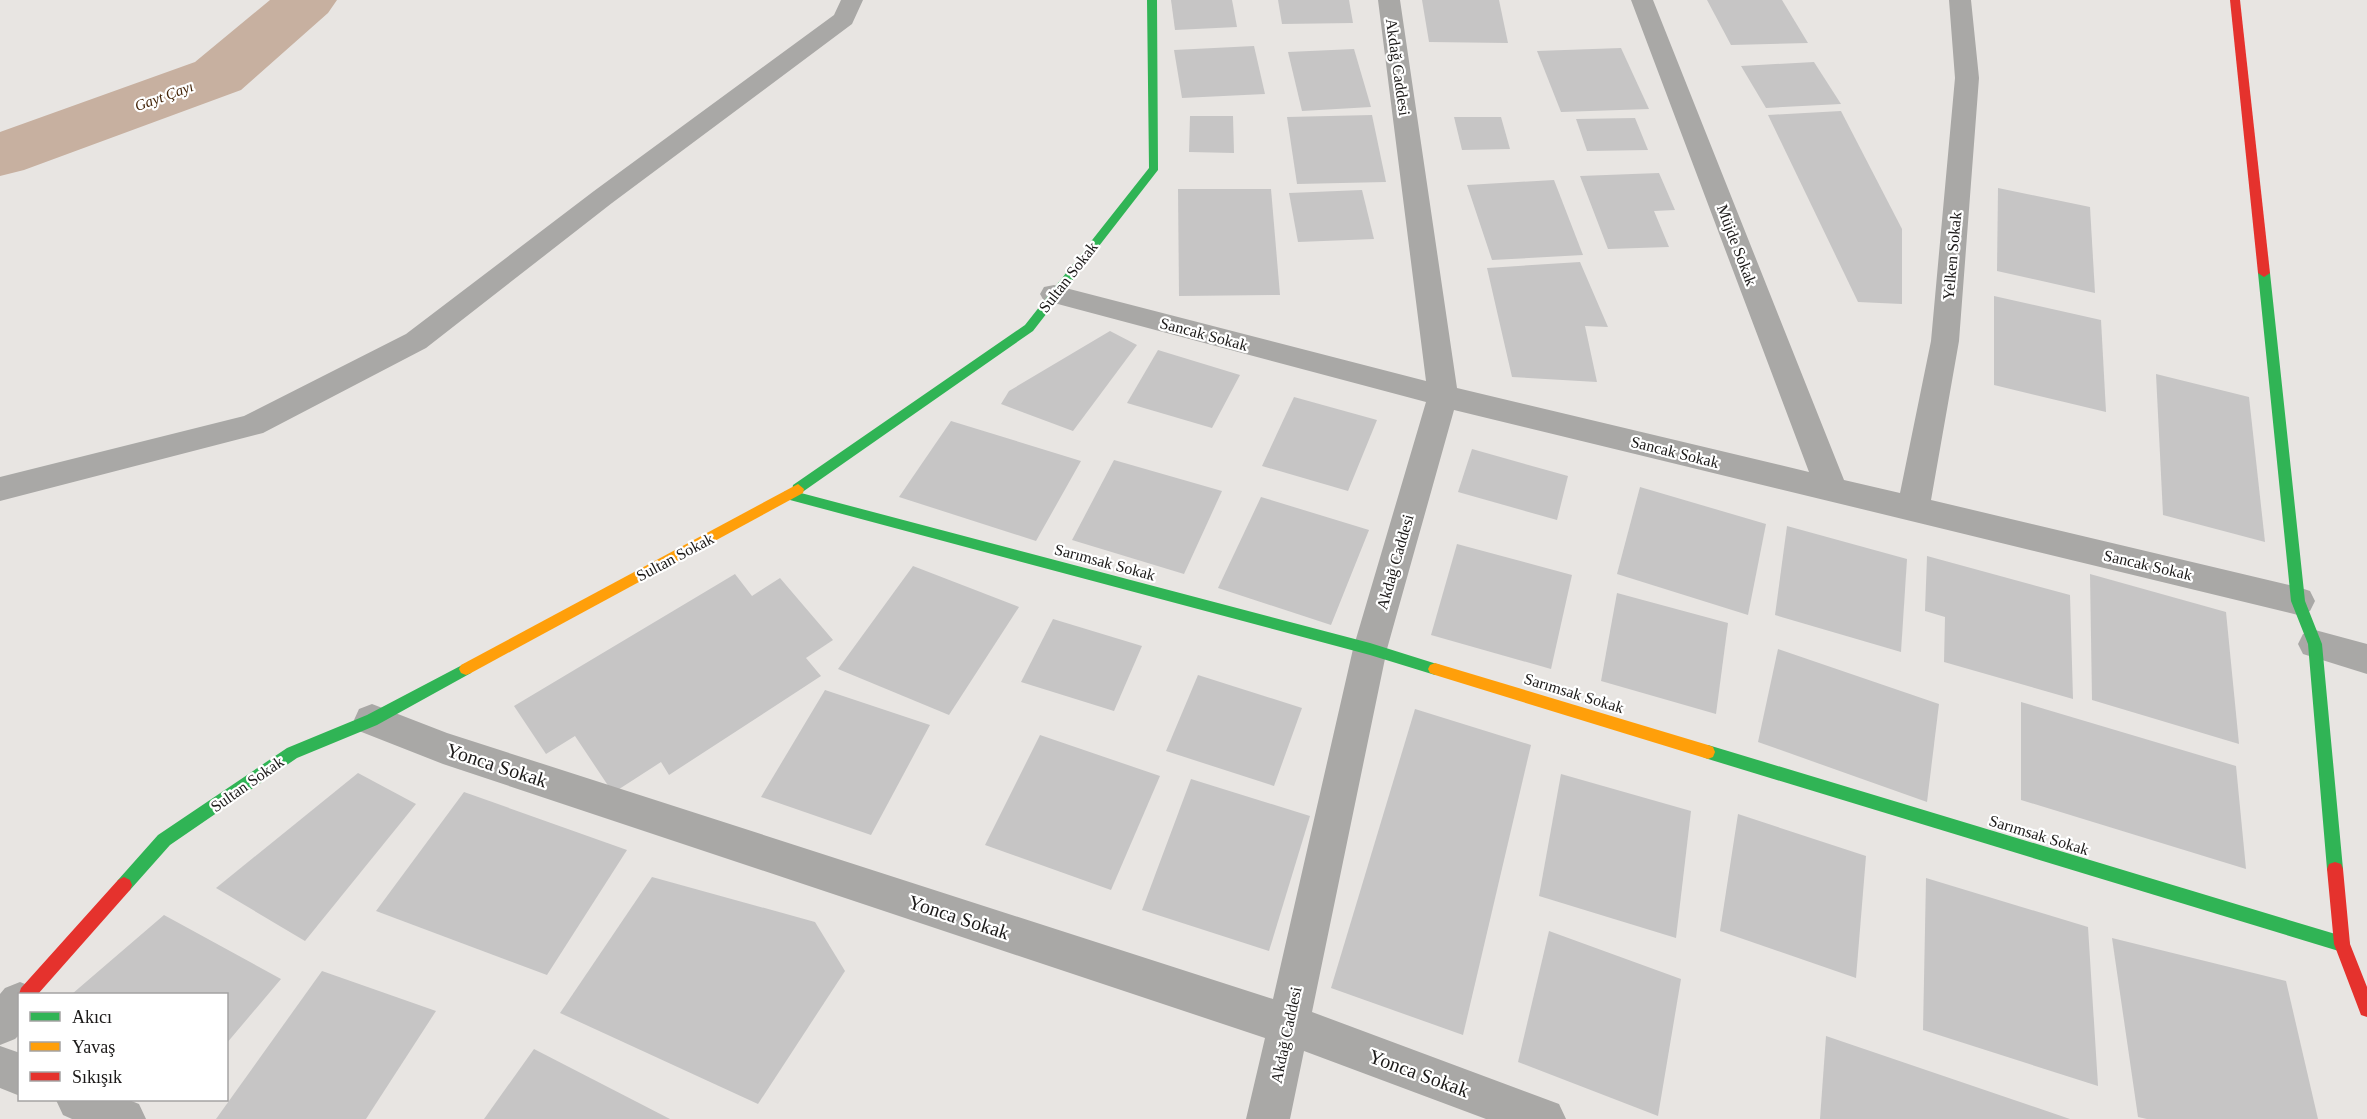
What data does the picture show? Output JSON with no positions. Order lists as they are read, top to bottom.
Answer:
{
  "streets": {
    "street": [
      "Akdağ Caddesi",
      "Müjde Sokak",
      "Yelken Sokak",
      "Sultan Sokak",
      "Sancak Sokak",
      "Sarımsak Sokak",
      "Yonca Sokak"
    ]
  },
  "crossings": [
    ["Akdağ Caddesi", "Sancak Sokak"],
    ["Akdağ Caddesi", "Sarımsak Sokak"],
    ["Akdağ Caddesi", "Yonca Sokak"],
    ["Müjde Sokak", "Sancak Sokak"],
    ["Yelken Sokak", "Sancak Sokak"],
    ["Sultan Sokak", "Sancak Sokak"],
    ["Sultan Sokak", "Sarımsak Sokak"],
    ["Sultan Sokak", "Yonca Sokak"]
  ],
  "water": ["Gayt Çayı"],
  "legend": ["Akıcı", "Yavaş", "Sıkışık"]
}
